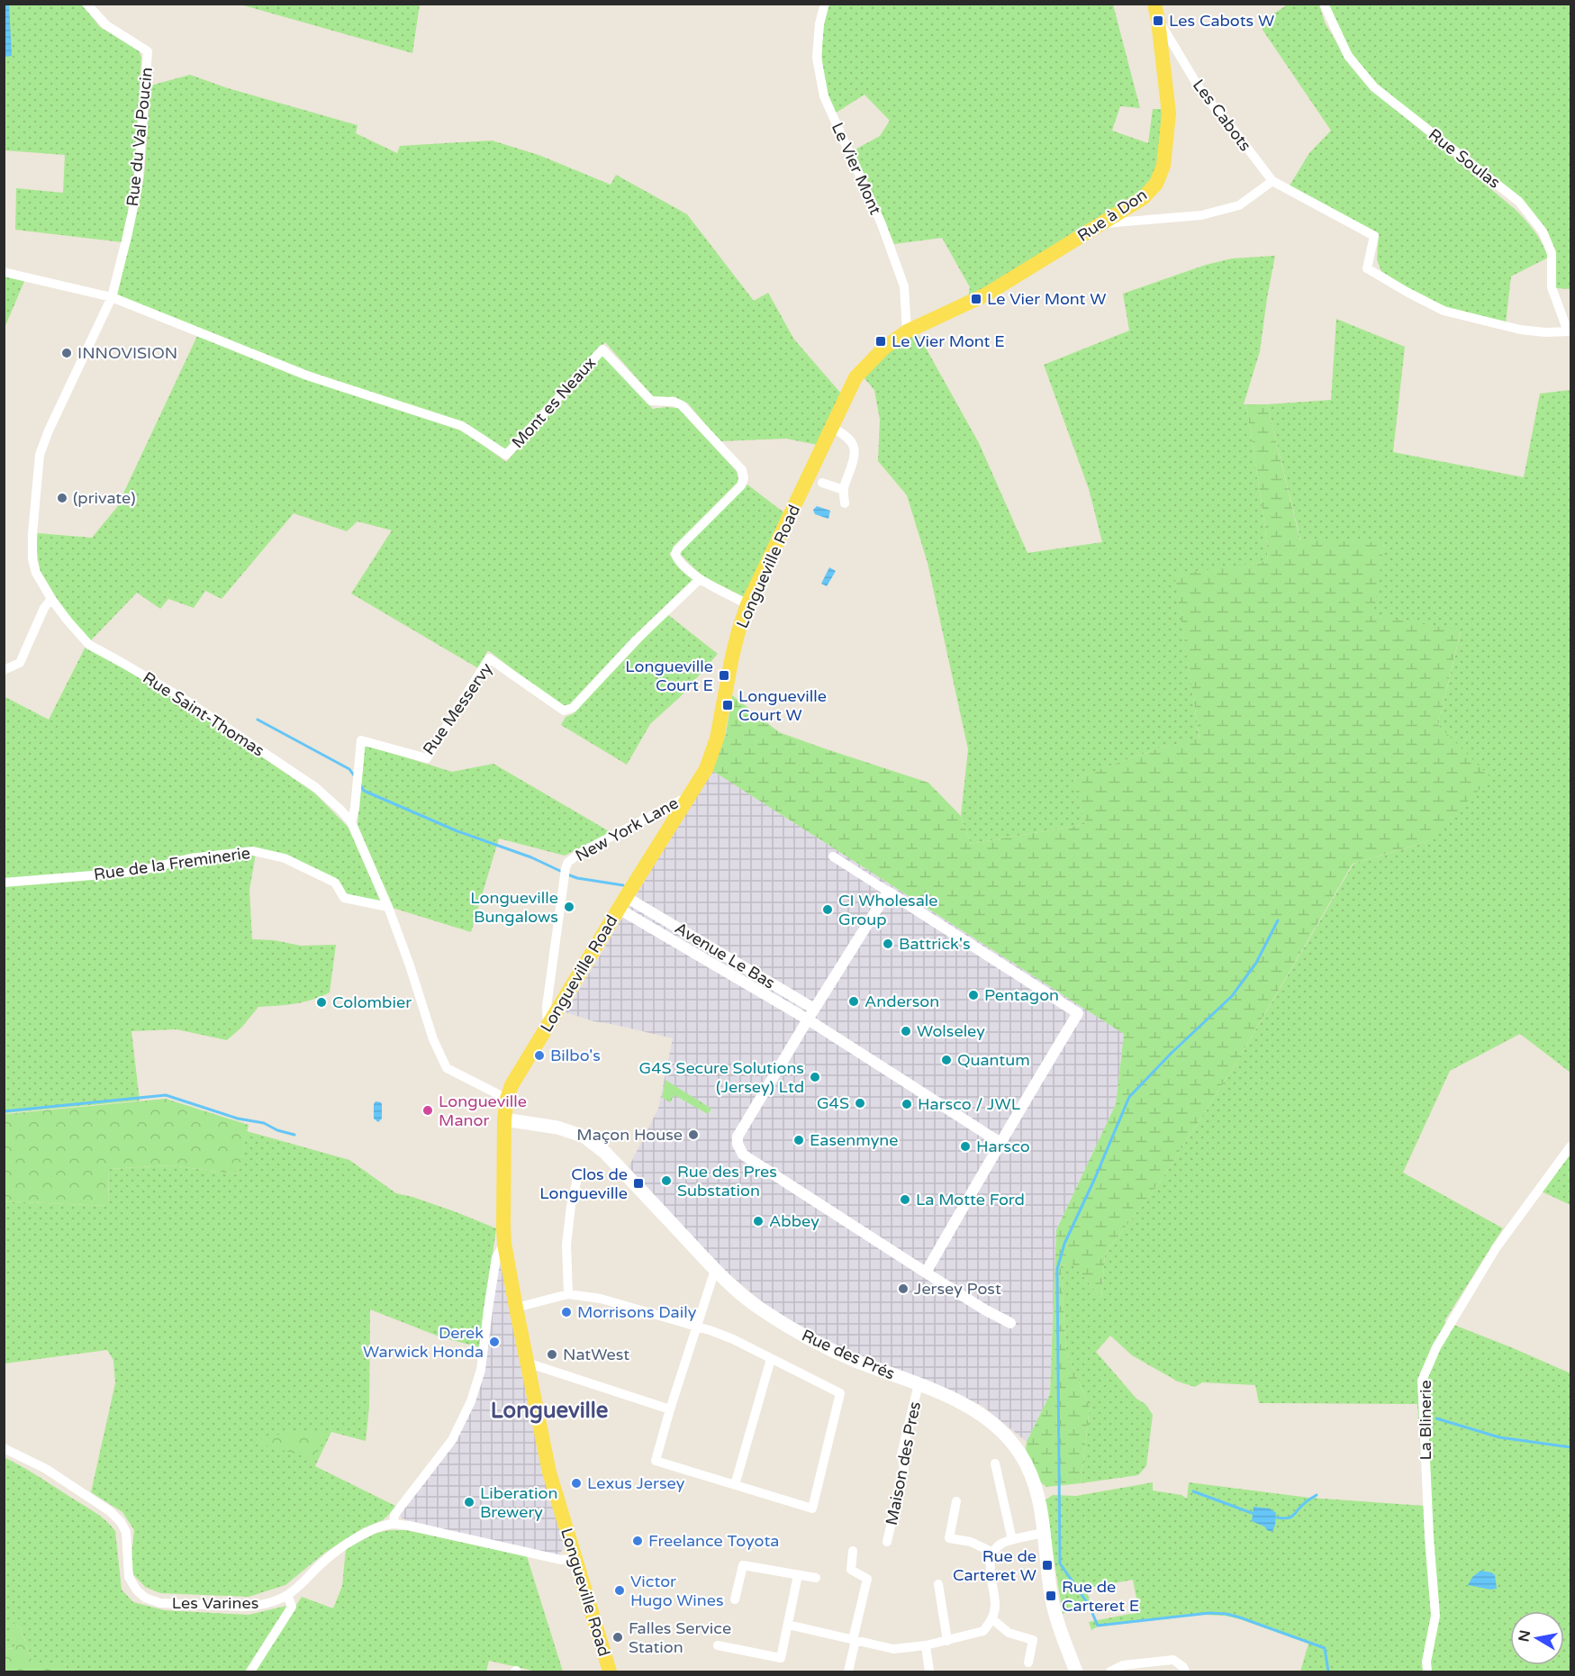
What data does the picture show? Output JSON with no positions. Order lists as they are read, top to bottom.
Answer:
{
  "streets": {
    "main road": ["Rue à Don", "Longueville Road", "Rue des Prés"],
    "street": [
      "Les Cabots",
      "Rue du Val Poucin",
      "Rue Soulas",
      "Le Vier Mont",
      "Mont es Neaux",
      "Rue Messervy",
      "Rue Saint-Thomas",
      "New York Lane",
      "Rue de la Freminerie",
      "Avenue Le Bas",
      "La Blinerie",
      "Maison des Pres",
      "Les Varines"
    ]
  },
  "crossings": [
    ["Les Cabots", "Rue à Don"],
    ["Rue du Val Poucin", "Mont es Neaux"],
    ["Rue du Val Poucin", "Rue Saint-Thomas"],
    ["Le Vier Mont", "Rue à Don"],
    ["Le Vier Mont", "Longueville Road"],
    ["Rue à Don", "Longueville Road"],
    ["Mont es Neaux", "Longueville Road"],
    ["Mont es Neaux", "Rue Messervy"],
    ["Mont es Neaux", "Rue Saint-Thomas"],
    ["Longueville Road", "Rue Saint-Thomas"],
    ["Longueville Road", "New York Lane"],
    ["Longueville Road", "Avenue Le Bas"],
    ["Longueville Road", "Rue des Prés"],
    ["Longueville Road", "Les Varines"],
    ["Rue Messervy", "Rue Saint-Thomas"],
    ["Rue Saint-Thomas", "Rue de la Freminerie"],
    ["Rue des Prés", "Maison des Pres"]
  ],
  "districts": ["Longueville"],
  "places": {
    "transit": [
      "Les Cabots W",
      "Le Vier Mont W",
      "Le Vier Mont E",
      "Longueville Court E",
      "Longueville Court W",
      "Clos de Longueville",
      "Rue de Carteret W",
      "Rue de Carteret E"
    ],
    "other": [
      "INNOVISION",
      "(private)",
      "Longueville Bungalows",
      "CI Wholesale Group",
      "Battrick's",
      "Pentagon",
      "Anderson",
      "Colombier",
      "Wolseley",
      "Bilbo's",
      "Quantum",
      "G4S Secure Solutions (Jersey) Ltd",
      "G4S",
      "Harsco / JWL",
      "Longueville Manor",
      "Maçon House",
      "Easenmyne",
      "Harsco",
      "Rue des Pres Substation",
      "La Motte Ford",
      "Abbey",
      "Jersey Post",
      "Morrisons Daily",
      "Derek Warwick Honda",
      "NatWest",
      "Lexus Jersey",
      "Liberation Brewery",
      "Freelance Toyota",
      "Victor Hugo Wines",
      "Falles Service Station"
    ]
  },
  "north": "left"
}
